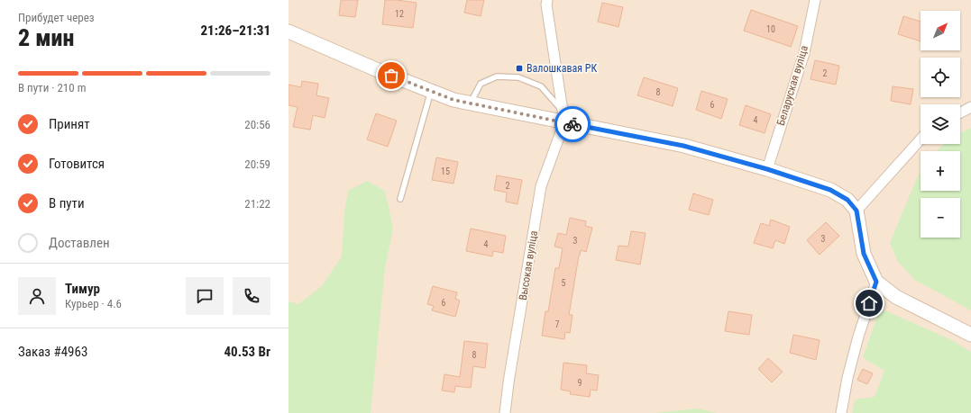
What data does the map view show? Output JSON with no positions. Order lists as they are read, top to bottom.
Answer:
{
  "streets": {
    "street": ["Беларуская вуліца", "Высокая вуліца"]
  },
  "places": {
    "transit": ["Валошкавая РК"]
  },
  "house_numbers": [
    "12",
    "10",
    "2",
    "8",
    "6",
    "4",
    "15",
    "2",
    "3",
    "3",
    "4",
    "5",
    "6",
    "7",
    "8",
    "9"
  ],
  "north": "top right",
  "page": {
    "heading": ["2 мин", "Прибудет через", "21:26–21:31"],
    "panel": [
      "Тимур",
      "Курьер · 4.6",
      "Заказ #4963",
      "40.53 Br"
    ],
    "map_buttons": ["+", "−"],
    "bar": "В пути · 210 m",
    "list": [
      ["Принят", "20:56"],
      ["Готовится", "20:59"],
      ["В пути", "21:22"],
      "Доставлен"
    ]
  }
}
